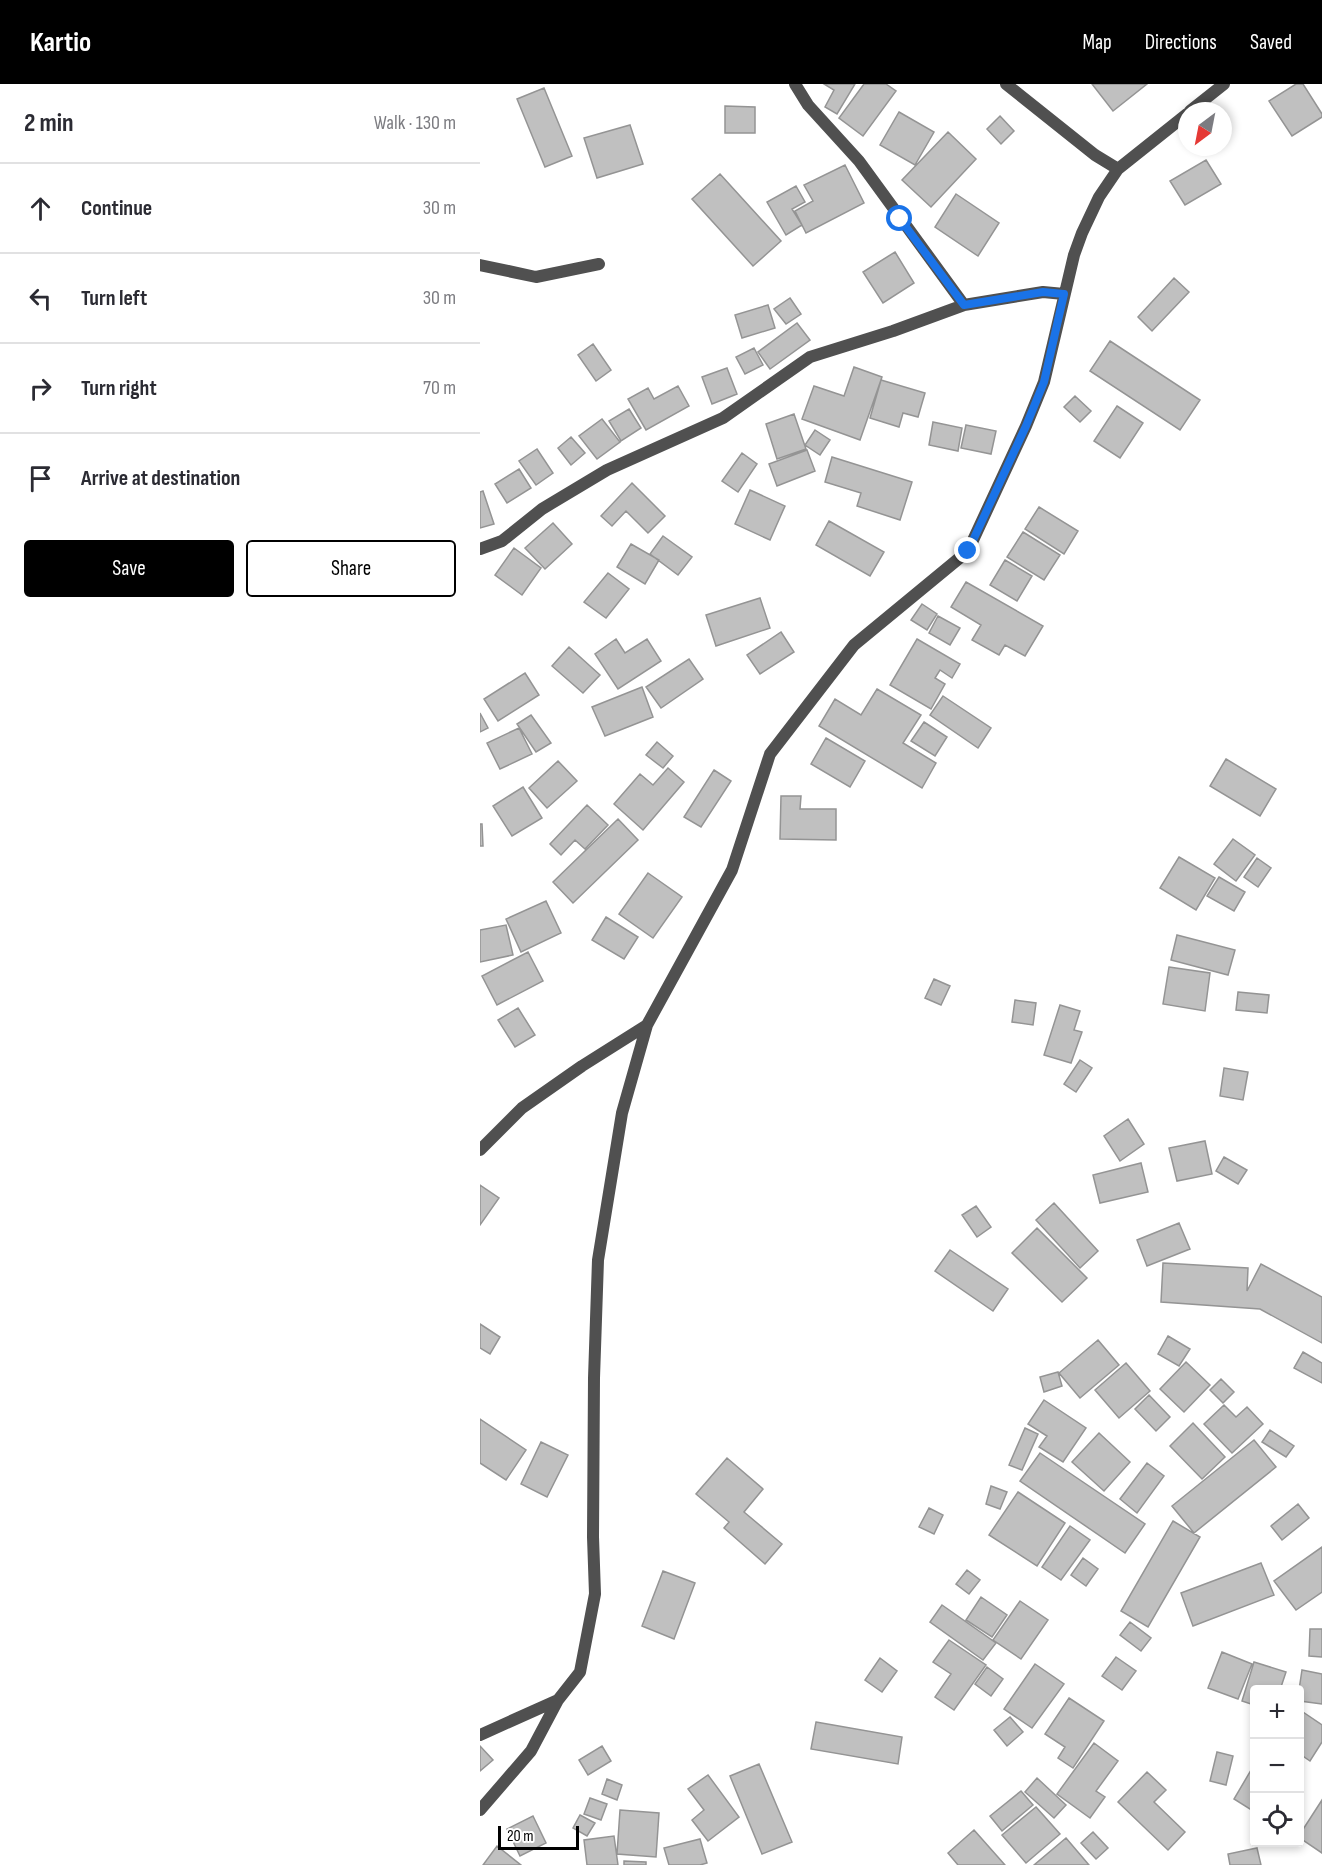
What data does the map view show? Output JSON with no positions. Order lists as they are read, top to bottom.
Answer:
{
  "scale_bar": "20 m",
  "north": "bottom left",
  "page": {
    "header": "Kartio",
    "nav": ["Map", "Directions", "Saved"],
    "heading": ["2 min", "Walk · 130 m"],
    "list": [
      ["Continue", "30 m"],
      ["Turn left", "30 m"],
      ["Turn right", "70 m"],
      "Arrive at destination"
    ],
    "buttons": ["Save", "Share"],
    "map_buttons": ["+", "−"],
    "scale": "20 m"
  }
}
